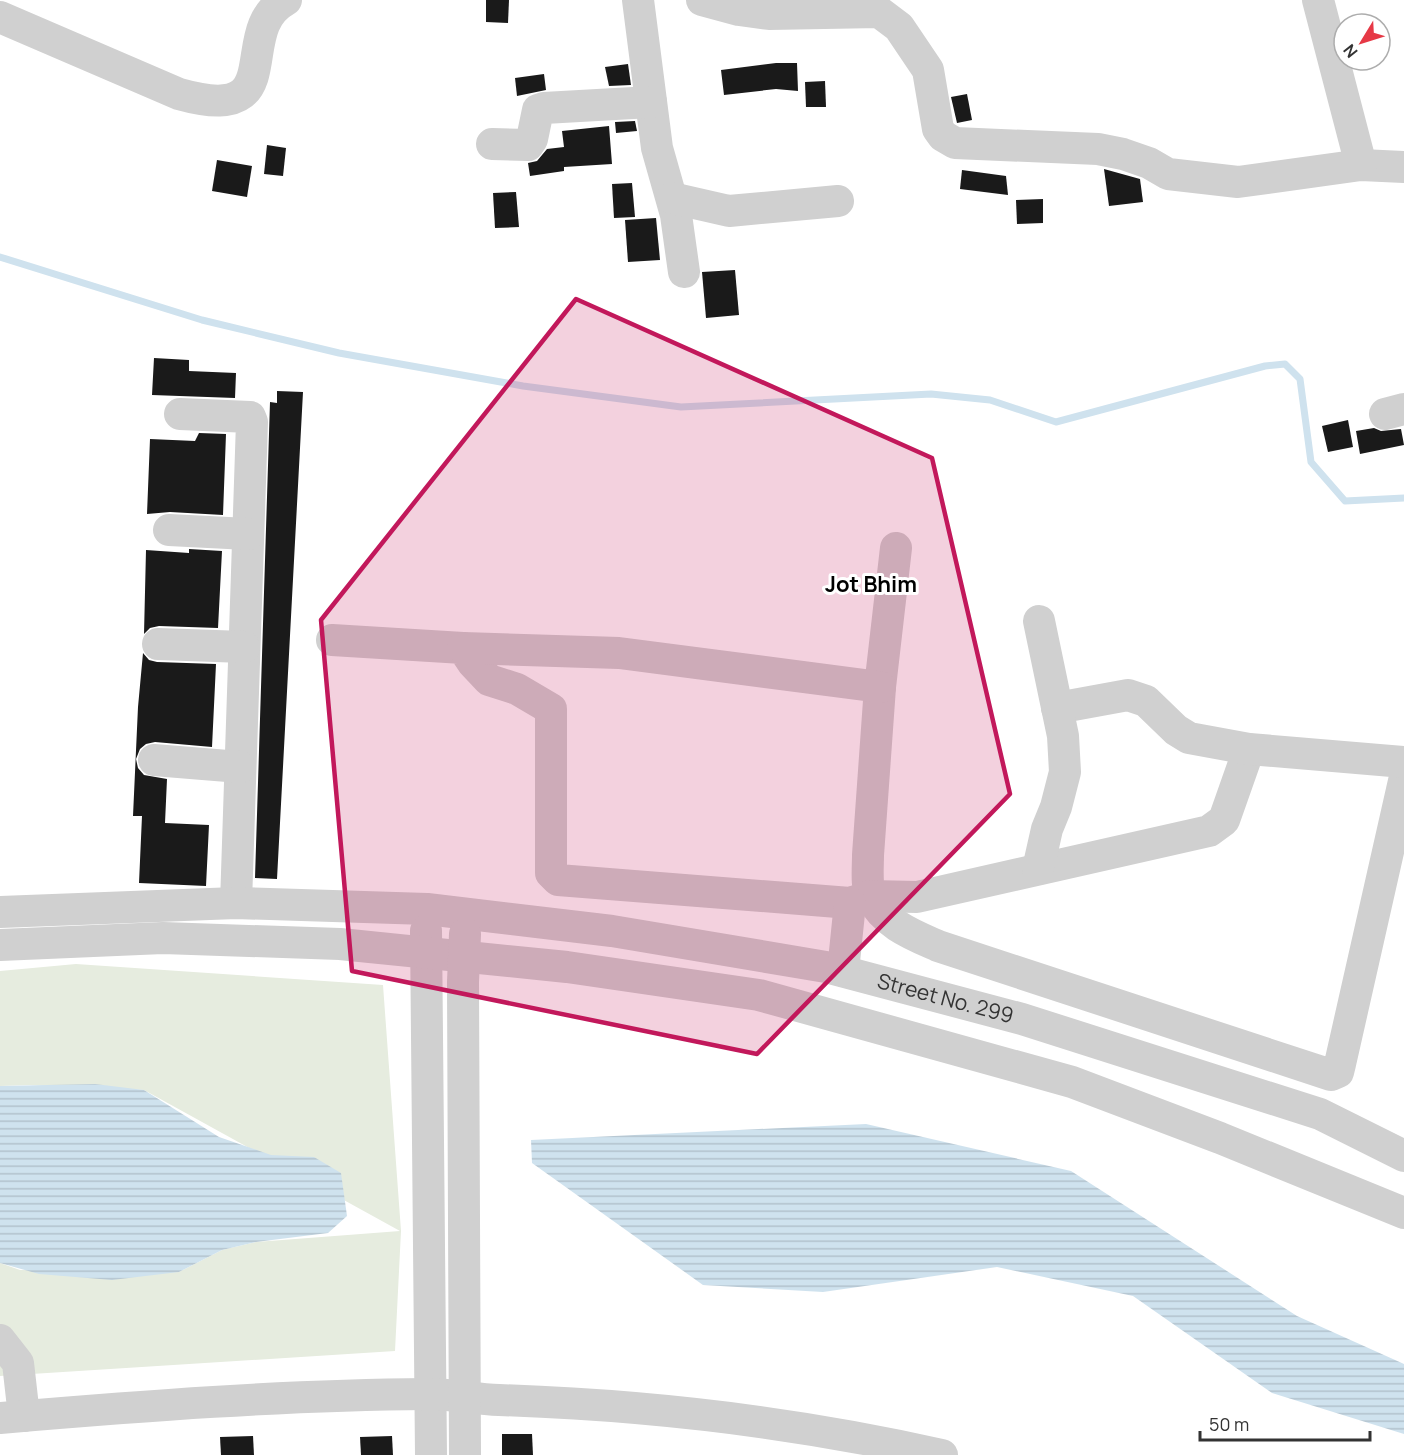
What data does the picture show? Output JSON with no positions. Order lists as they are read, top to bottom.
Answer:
{
  "streets": {
    "street": ["Street No. 299"]
  },
  "districts": ["Jot Bhim"],
  "scale_bar": "50 m",
  "north": "bottom left"
}
